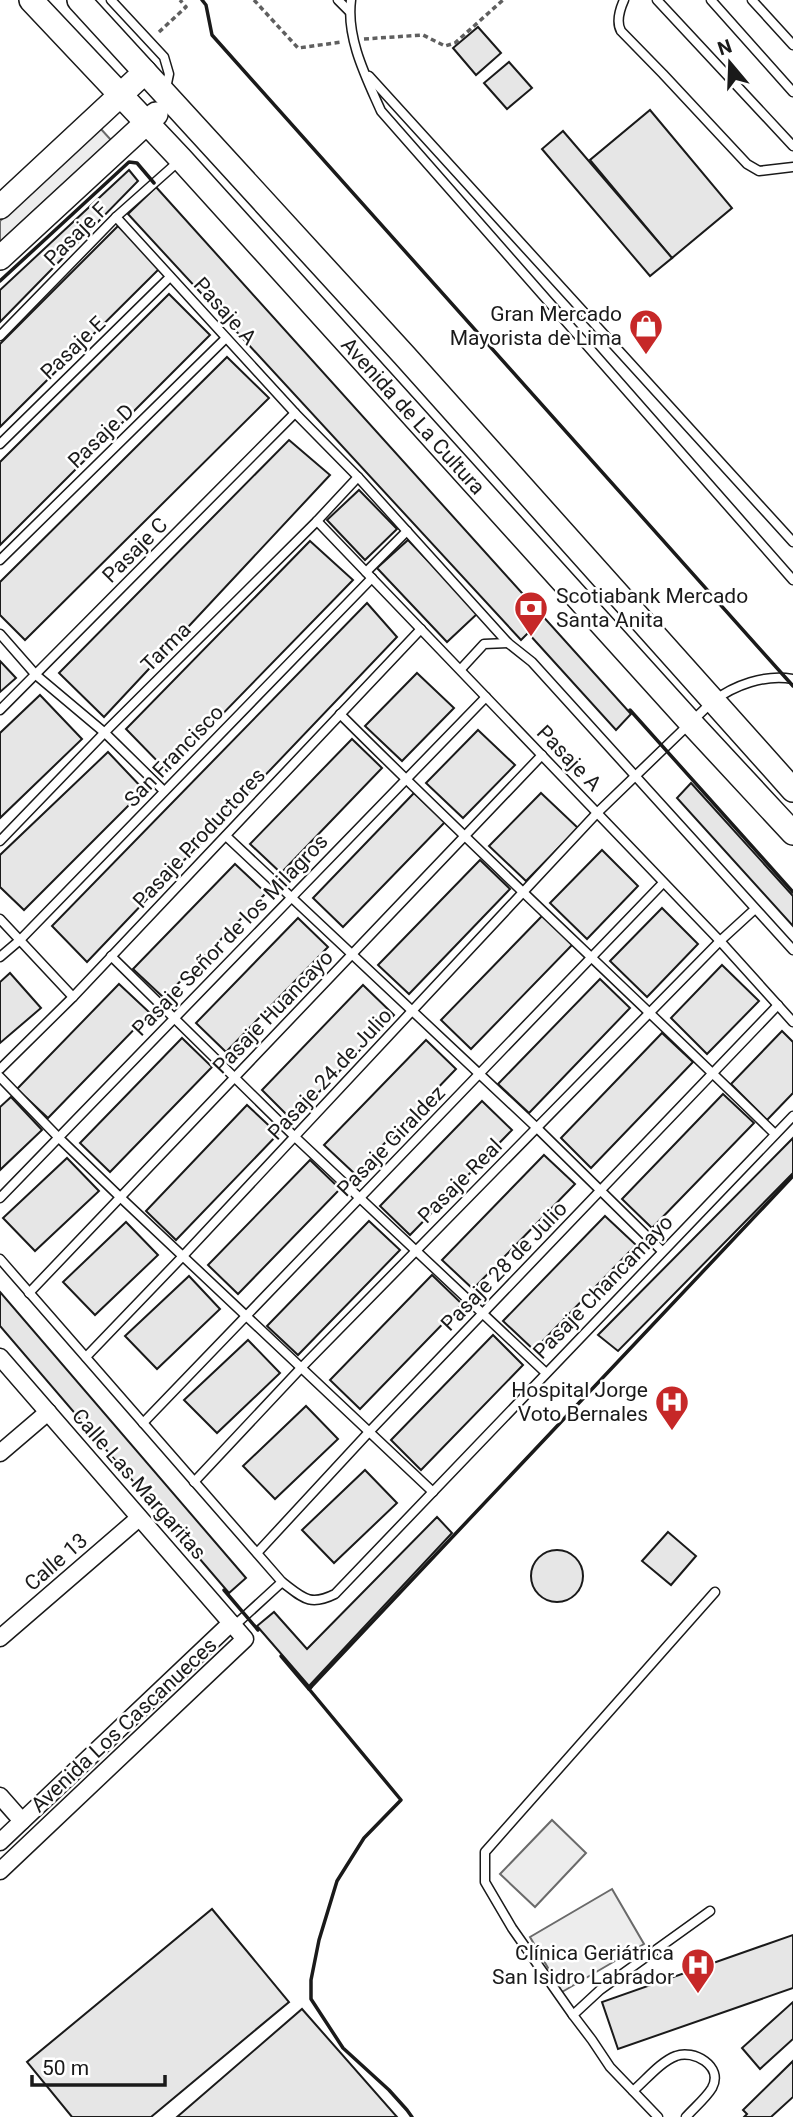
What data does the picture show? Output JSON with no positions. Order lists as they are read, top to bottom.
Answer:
{
  "streets": {
    "main road": ["Avenida de La Cultura"],
    "street": ["Calle Las Margaritas", "Calle 13", "Avenida Los Cascanueces"],
    "lane": [
      "Pasaje F",
      "Pasaje A",
      "Pasaje E",
      "Pasaje D",
      "Pasaje C",
      "Tarma",
      "San Francisco",
      "Pasaje Productores",
      "Pasaje Señor de los Milagros",
      "Pasaje Huancayo",
      "Pasaje 24 de Julio",
      "Pasaje Giraldez",
      "Pasaje Real",
      "Pasaje 28 de Julio",
      "Pasaje Chancamayo"
    ]
  },
  "crossings": [
    ["Pasaje F", "Pasaje A"],
    ["Pasaje F", "Avenida de La Cultura"],
    ["Pasaje A", "Pasaje E"],
    ["Pasaje A", "Pasaje D"],
    ["Pasaje A", "Pasaje C"],
    ["Pasaje A", "Tarma"],
    ["Pasaje A", "San Francisco"],
    ["Pasaje A", "Pasaje Productores"],
    ["Pasaje A", "Pasaje Señor de los Milagros"],
    ["Pasaje A", "Pasaje Huancayo"],
    ["Pasaje A", "Pasaje 24 de Julio"],
    ["Pasaje A", "Pasaje Giraldez"],
    ["Pasaje A", "Pasaje Real"],
    ["Pasaje A", "Pasaje 28 de Julio"],
    ["Avenida de La Cultura", "Pasaje 24 de Julio"],
    ["Calle Las Margaritas", "Calle 13"],
    ["Calle Las Margaritas", "Avenida Los Cascanueces"]
  ],
  "places": {
    "shop": ["Gran Mercado Mayorista de Lima"],
    "bank": ["Scotiabank Mercado Santa Anita"],
    "hospital": ["Hospital Jorge Voto Bernales", "Clínica Geriátrica San Isidro Labrador"]
  },
  "scale_bar": "50 m",
  "north": "top"
}
